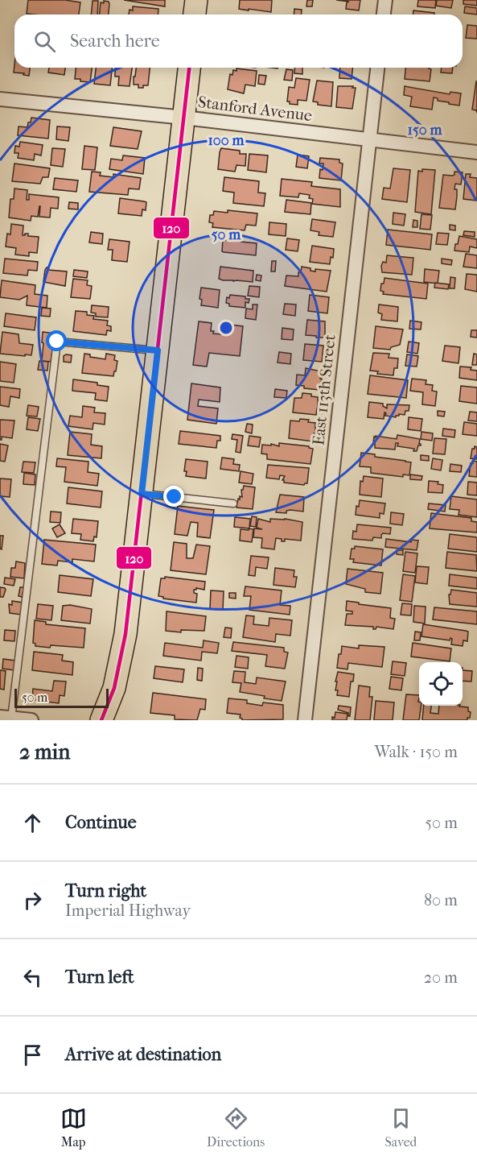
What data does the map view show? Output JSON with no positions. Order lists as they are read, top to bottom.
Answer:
{
  "streets": {
    "street": ["Stanford Avenue", "East 113th Street"]
  },
  "crossings": [
    ["Stanford Avenue", "East 113th Street"]
  ],
  "lines": ["transit line 120"],
  "scale_bar": "50 m",
  "page": {
    "search": "Search here",
    "scale": "50 m",
    "heading": ["2 min", "Walk · 150 m"],
    "list": [
      ["Continue", "50 m"],
      ["Turn right", "Imperial Highway", "80 m"],
      ["Turn left", "20 m"],
      "Arrive at destination"
    ],
    "nav": ["Map", "Directions", "Saved"]
  },
  "rings": ["150 m", "100 m", "50 m"]
}
